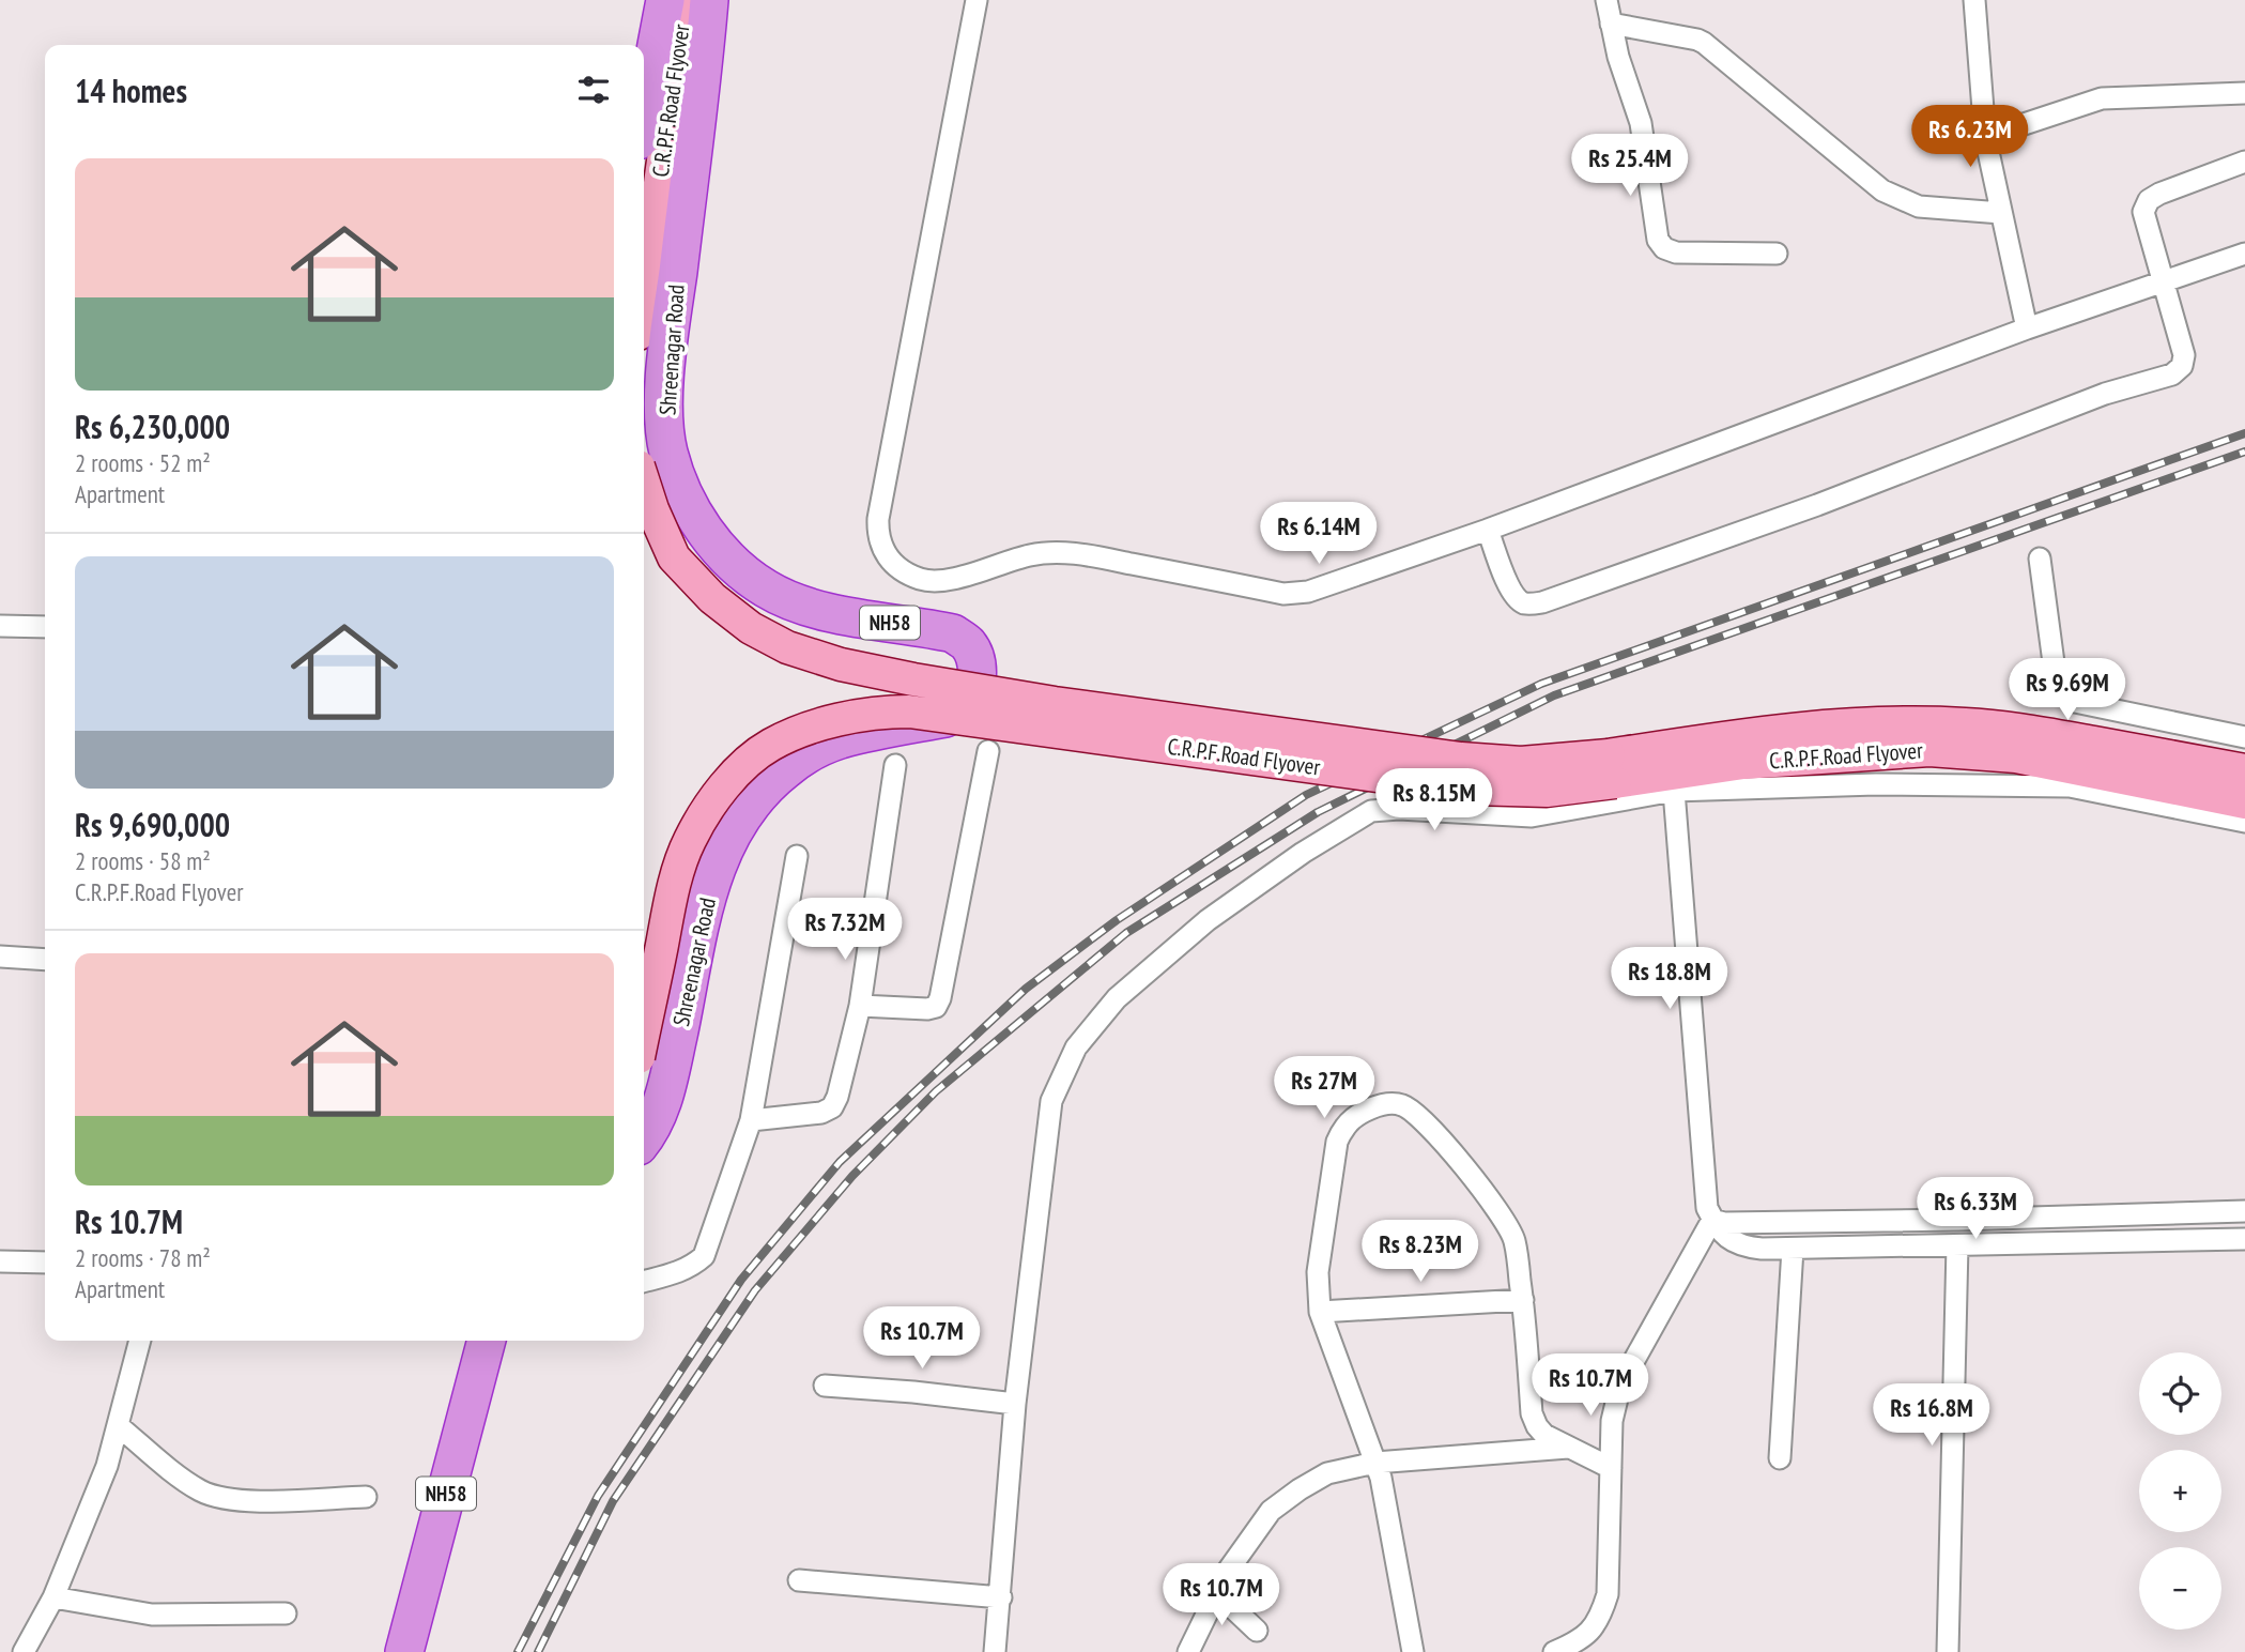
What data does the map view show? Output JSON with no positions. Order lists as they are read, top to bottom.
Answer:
{
  "streets": {
    "highway": ["Shreenagar Road", "NH58"],
    "main road": ["C.R.P.F.Road Flyover"]
  },
  "page": {
    "heading": "14 homes",
    "price": [
      "Rs 6.23M",
      "Rs 25.4M",
      "Rs 6.14M",
      "Rs 9.69M",
      "Rs 8.15M",
      "Rs 7.32M",
      "Rs 18.8M",
      "Rs 27M",
      "Rs 6.33M",
      "Rs 8.23M",
      "Rs 10.7M",
      "Rs 10.7M",
      "Rs 16.8M",
      "Rs 10.7M"
    ],
    "list": [
      {
        "name": "Rs 6,230,000",
        "note": "2 rooms · 52 m² · Apartment"
      },
      {
        "name": "Rs 9,690,000",
        "note": "2 rooms · 58 m² · C.R.P.F.Road Flyover"
      },
      {
        "name": "Rs 10.7M",
        "note": "2 rooms · 78 m² · Apartment"
      }
    ],
    "map_buttons": ["+", "−"]
  }
}
